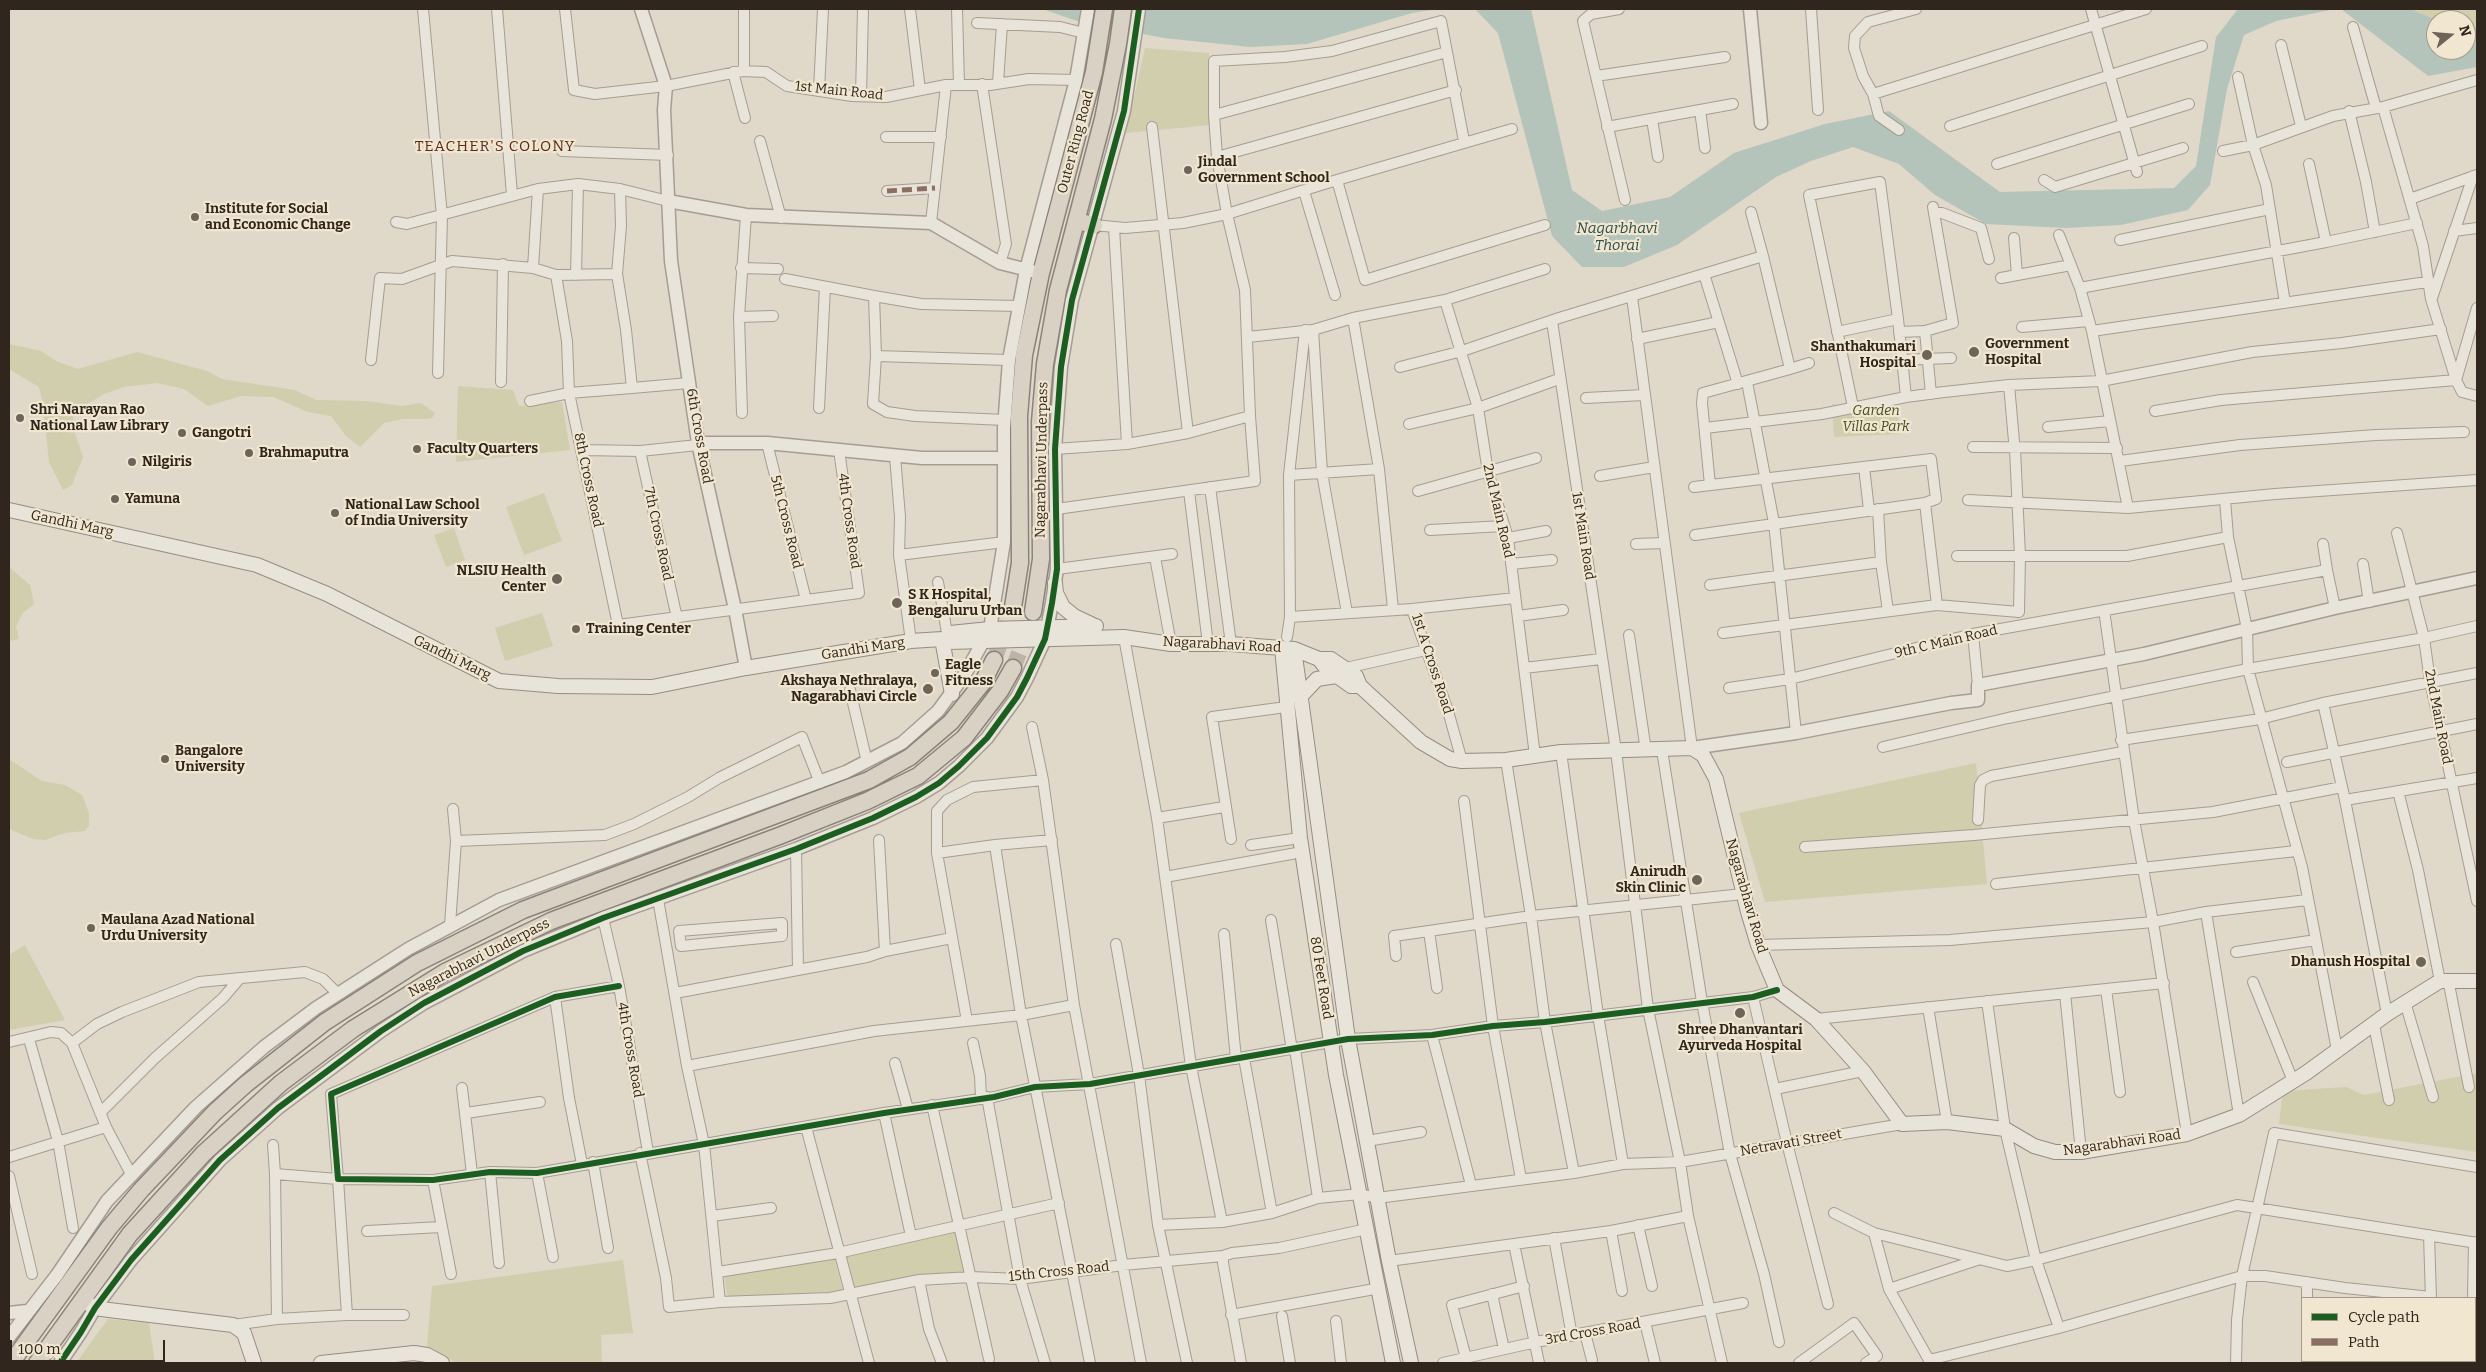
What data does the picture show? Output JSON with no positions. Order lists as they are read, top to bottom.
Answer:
{
  "streets": {
    "highway": ["Outer Ring Road", "Nagarabhavi Underpass"],
    "main road": ["Gandhi Marg", "Nagarabhavi Road", "80 Feet Road"],
    "street": [
      "1st Main Road",
      "6th Cross Road",
      "8th Cross Road",
      "2nd Main Road",
      "4th Cross Road",
      "5th Cross Road",
      "7th Cross Road",
      "9th C Main Road",
      "1st A Cross Road",
      "Netravati Street",
      "15th Cross Road",
      "3rd Cross Road"
    ]
  },
  "crossings": [
    ["1st Main Road", "6th Cross Road"],
    ["1st Main Road", "Netravati Street"],
    ["1st Main Road", "3rd Cross Road"],
    ["Outer Ring Road", "Nagarabhavi Underpass"],
    ["6th Cross Road", "Gandhi Marg"],
    ["8th Cross Road", "7th Cross Road"],
    ["2nd Main Road", "1st A Cross Road"],
    ["4th Cross Road", "5th Cross Road"],
    ["4th Cross Road", "15th Cross Road"],
    ["Nagarabhavi Road", "80 Feet Road"],
    ["Nagarabhavi Road", "Netravati Street"],
    ["80 Feet Road", "Netravati Street"],
    ["80 Feet Road", "15th Cross Road"]
  ],
  "districts": ["TEACHER'S COLONY"],
  "water": ["Nagarbhavi Thorai"],
  "parks": ["Garden Villas Park"],
  "places": [
    "Jindal Government School",
    "Institute for Social and Economic Change",
    "Government Hospital",
    "Shanthakumari Hospital",
    "Shri Narayan Rao National Law Library",
    "Gangotri",
    "Faculty Quarters",
    "Brahmaputra",
    "Nilgiris",
    "Yamuna",
    "National Law School of India University",
    "NLSIU Health Center",
    "S K Hospital, Bengaluru Urban",
    "Training Center",
    "Eagle Fitness",
    "Akshaya Nethralaya, Nagarabhavi Circle",
    "Bangalore University",
    "Anirudh Skin Clinic",
    "Maulana Azad National Urdu University",
    "Dhanush Hospital",
    "Shree Dhanvantari Ayurveda Hospital"
  ],
  "legend": ["Cycle path", "Path"],
  "scale_bar": "100 m",
  "north": "right"
}
